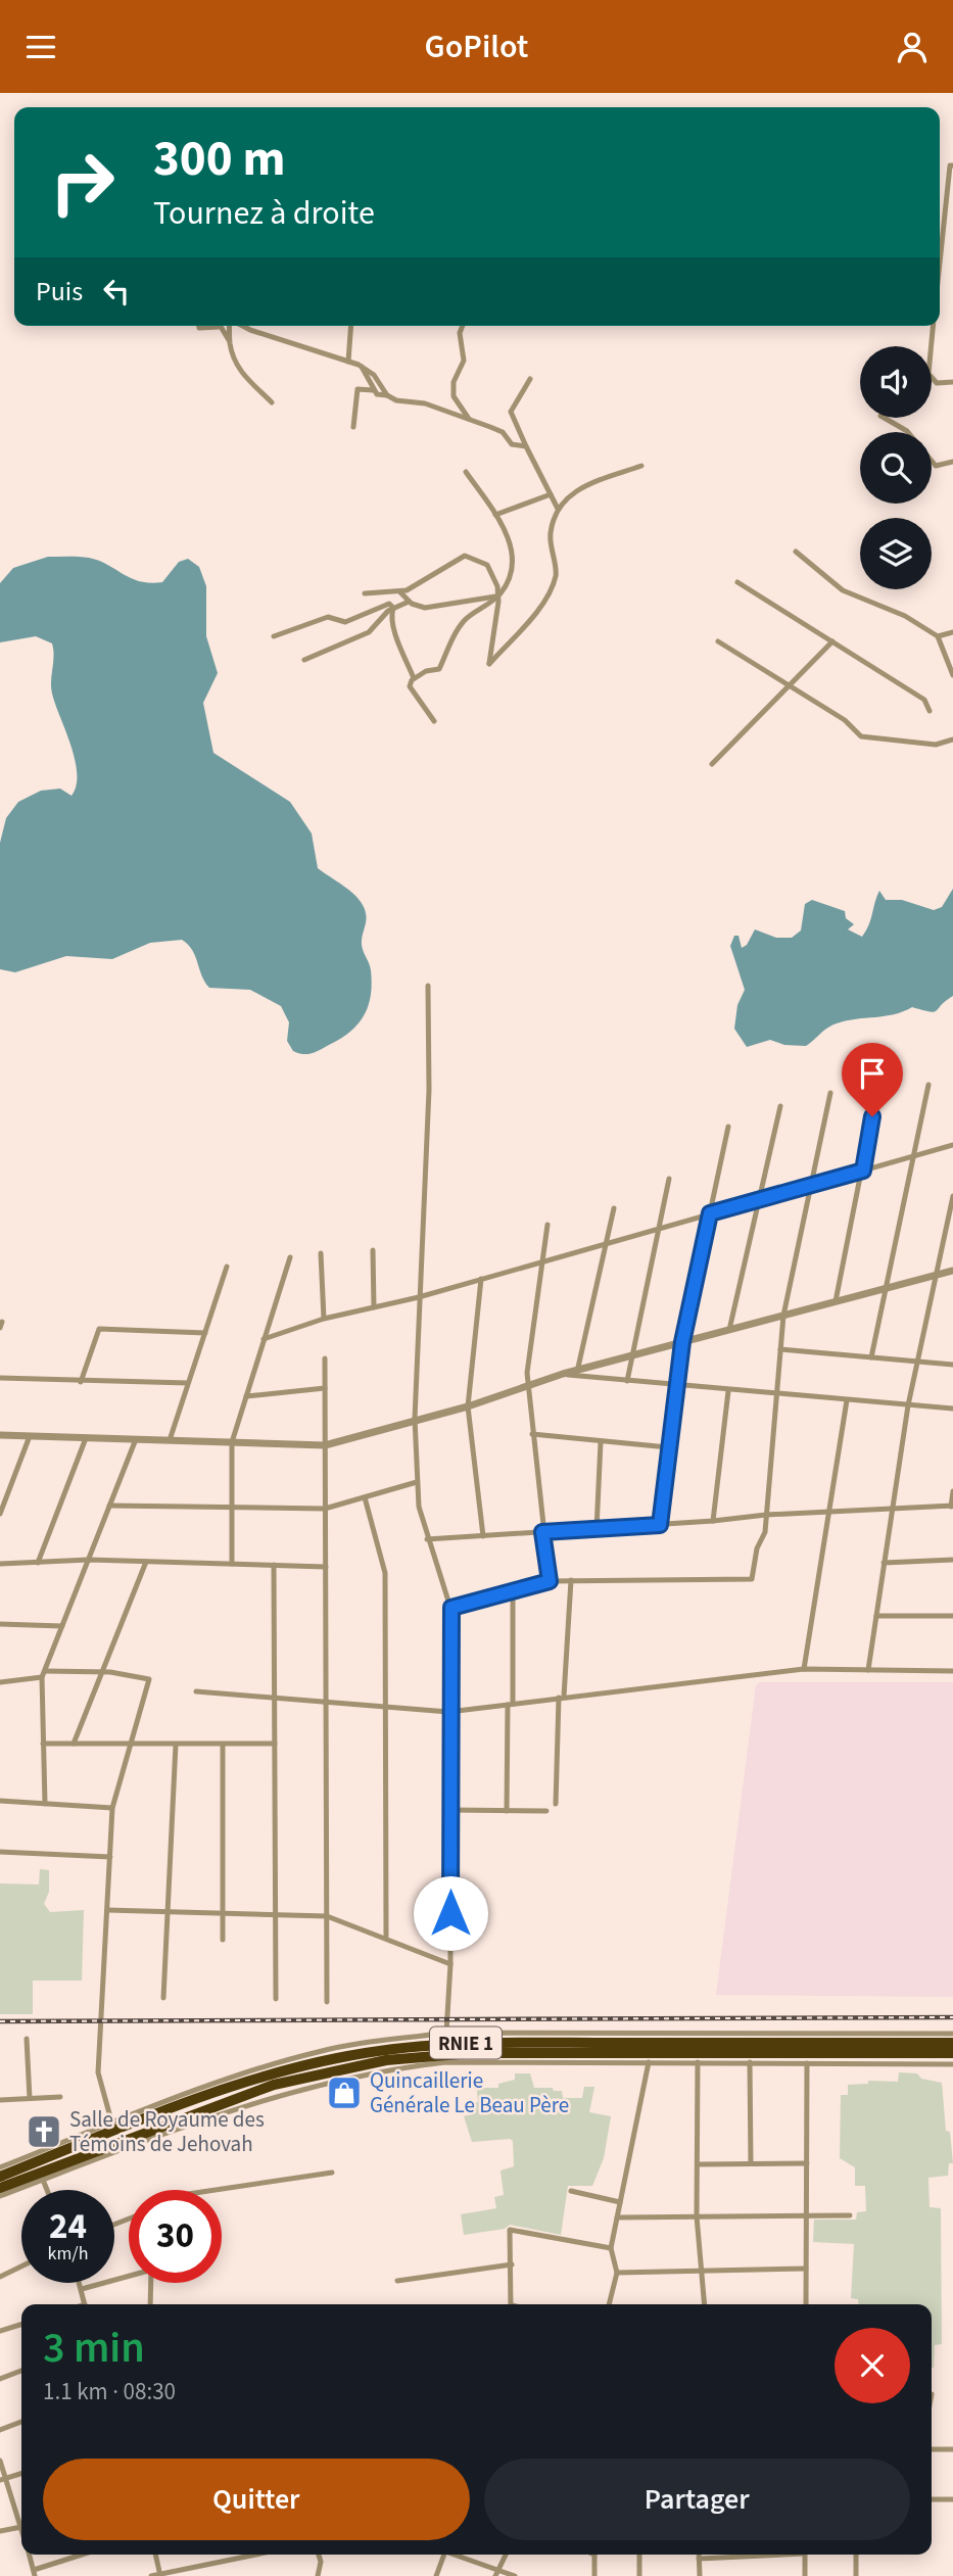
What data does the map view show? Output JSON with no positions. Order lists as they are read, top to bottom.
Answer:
{
  "streets": {
    "highway": ["RNIE 1"]
  },
  "places": {
    "shop": ["Quincaillerie Générale Le Beau Père"],
    "church": ["Salle de Royaume des Témoins de Jehovah"]
  },
  "page": {
    "header": "GoPilot",
    "turn": ["300 m", "Tournez à droite"],
    "then": "Puis",
    "speed": "24 km/h",
    "limit": "30",
    "heading": ["3 min", "1.1 km · 08:30"],
    "buttons": ["Quitter", "Partager"]
  }
}
